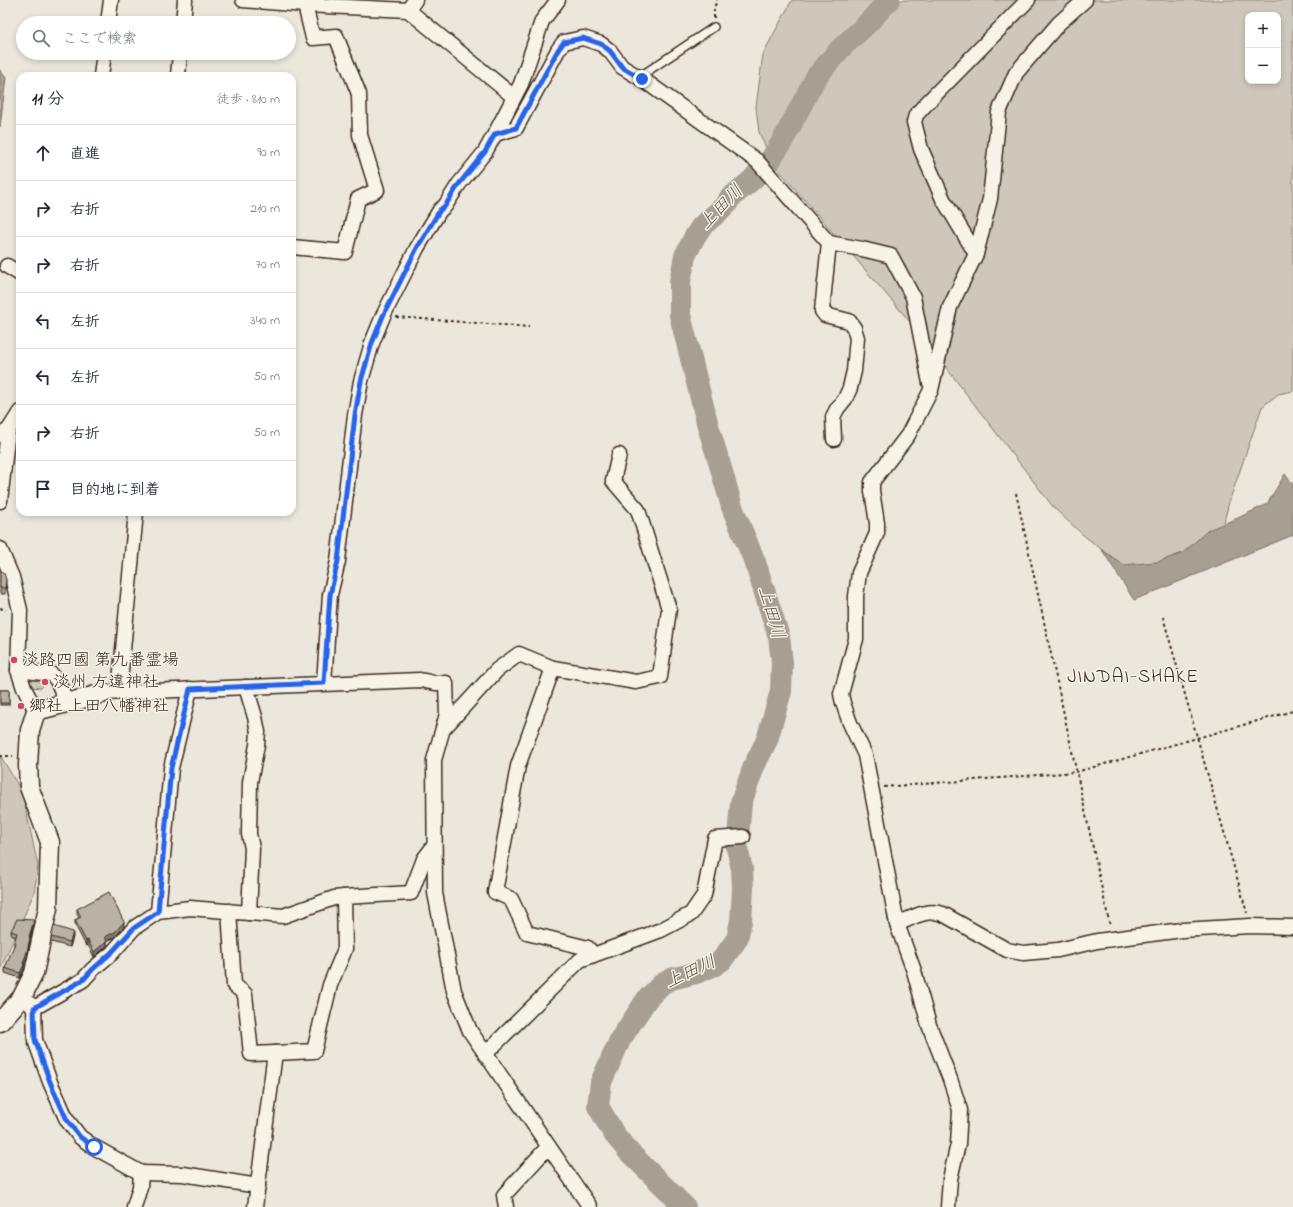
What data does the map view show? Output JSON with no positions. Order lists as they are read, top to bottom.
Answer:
{
  "districts": ["JINDAI-SHAKE"],
  "water": ["上田川"],
  "places": ["淡路四國 第九番霊場", "淡州 方違神社", "郷社 上田八幡神社"],
  "page": {
    "map_buttons": ["+", "−"],
    "search": "ここで検索",
    "heading": ["11 分", "徒歩 · 810 m"],
    "list": [
      ["直進", "90 m"],
      ["右折", "210 m"],
      ["右折", "70 m"],
      ["左折", "340 m"],
      ["左折", "50 m"],
      ["右折", "50 m"],
      "目的地に到着"
    ]
  }
}
